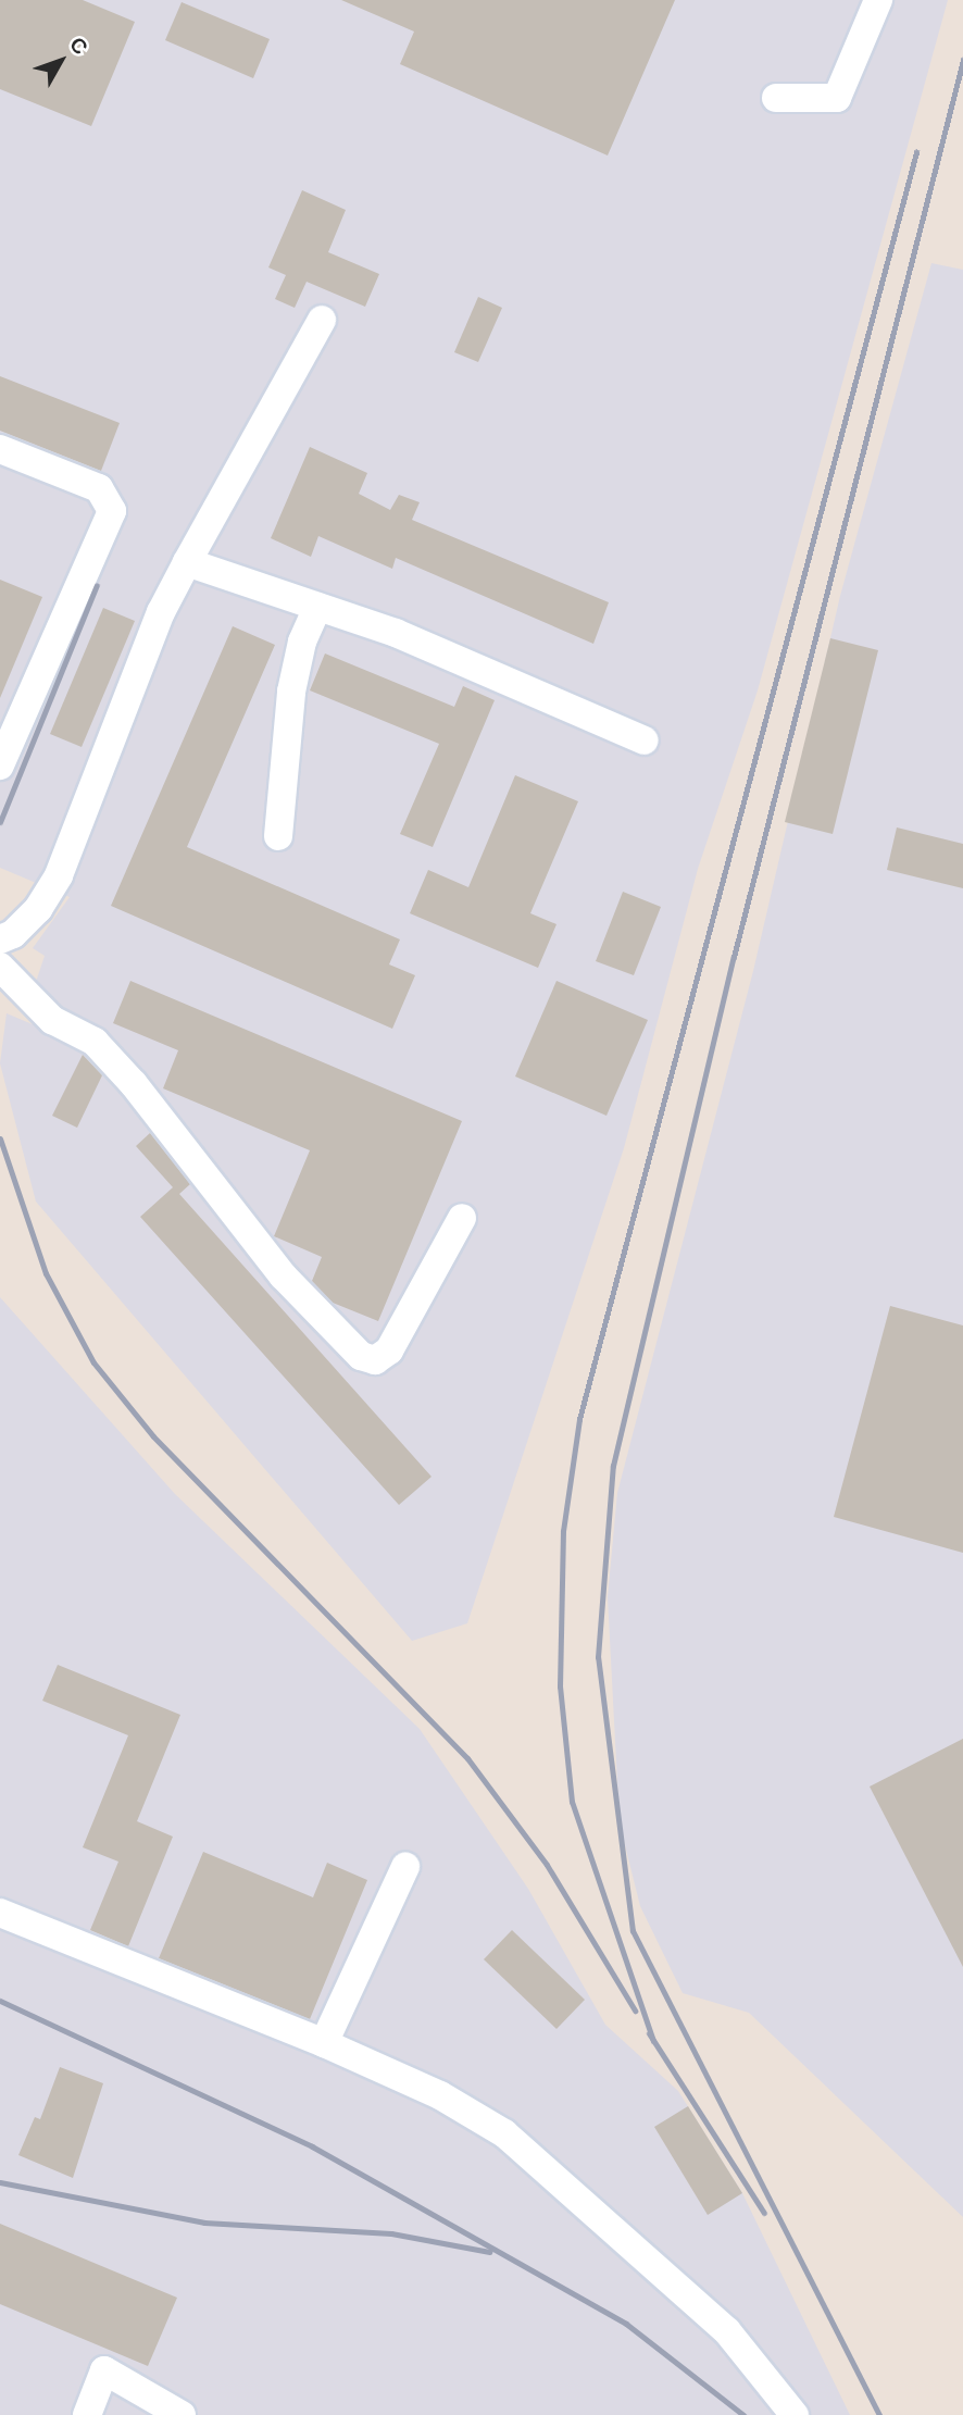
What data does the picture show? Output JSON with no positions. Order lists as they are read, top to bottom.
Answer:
{
  "north": "top right"
}
